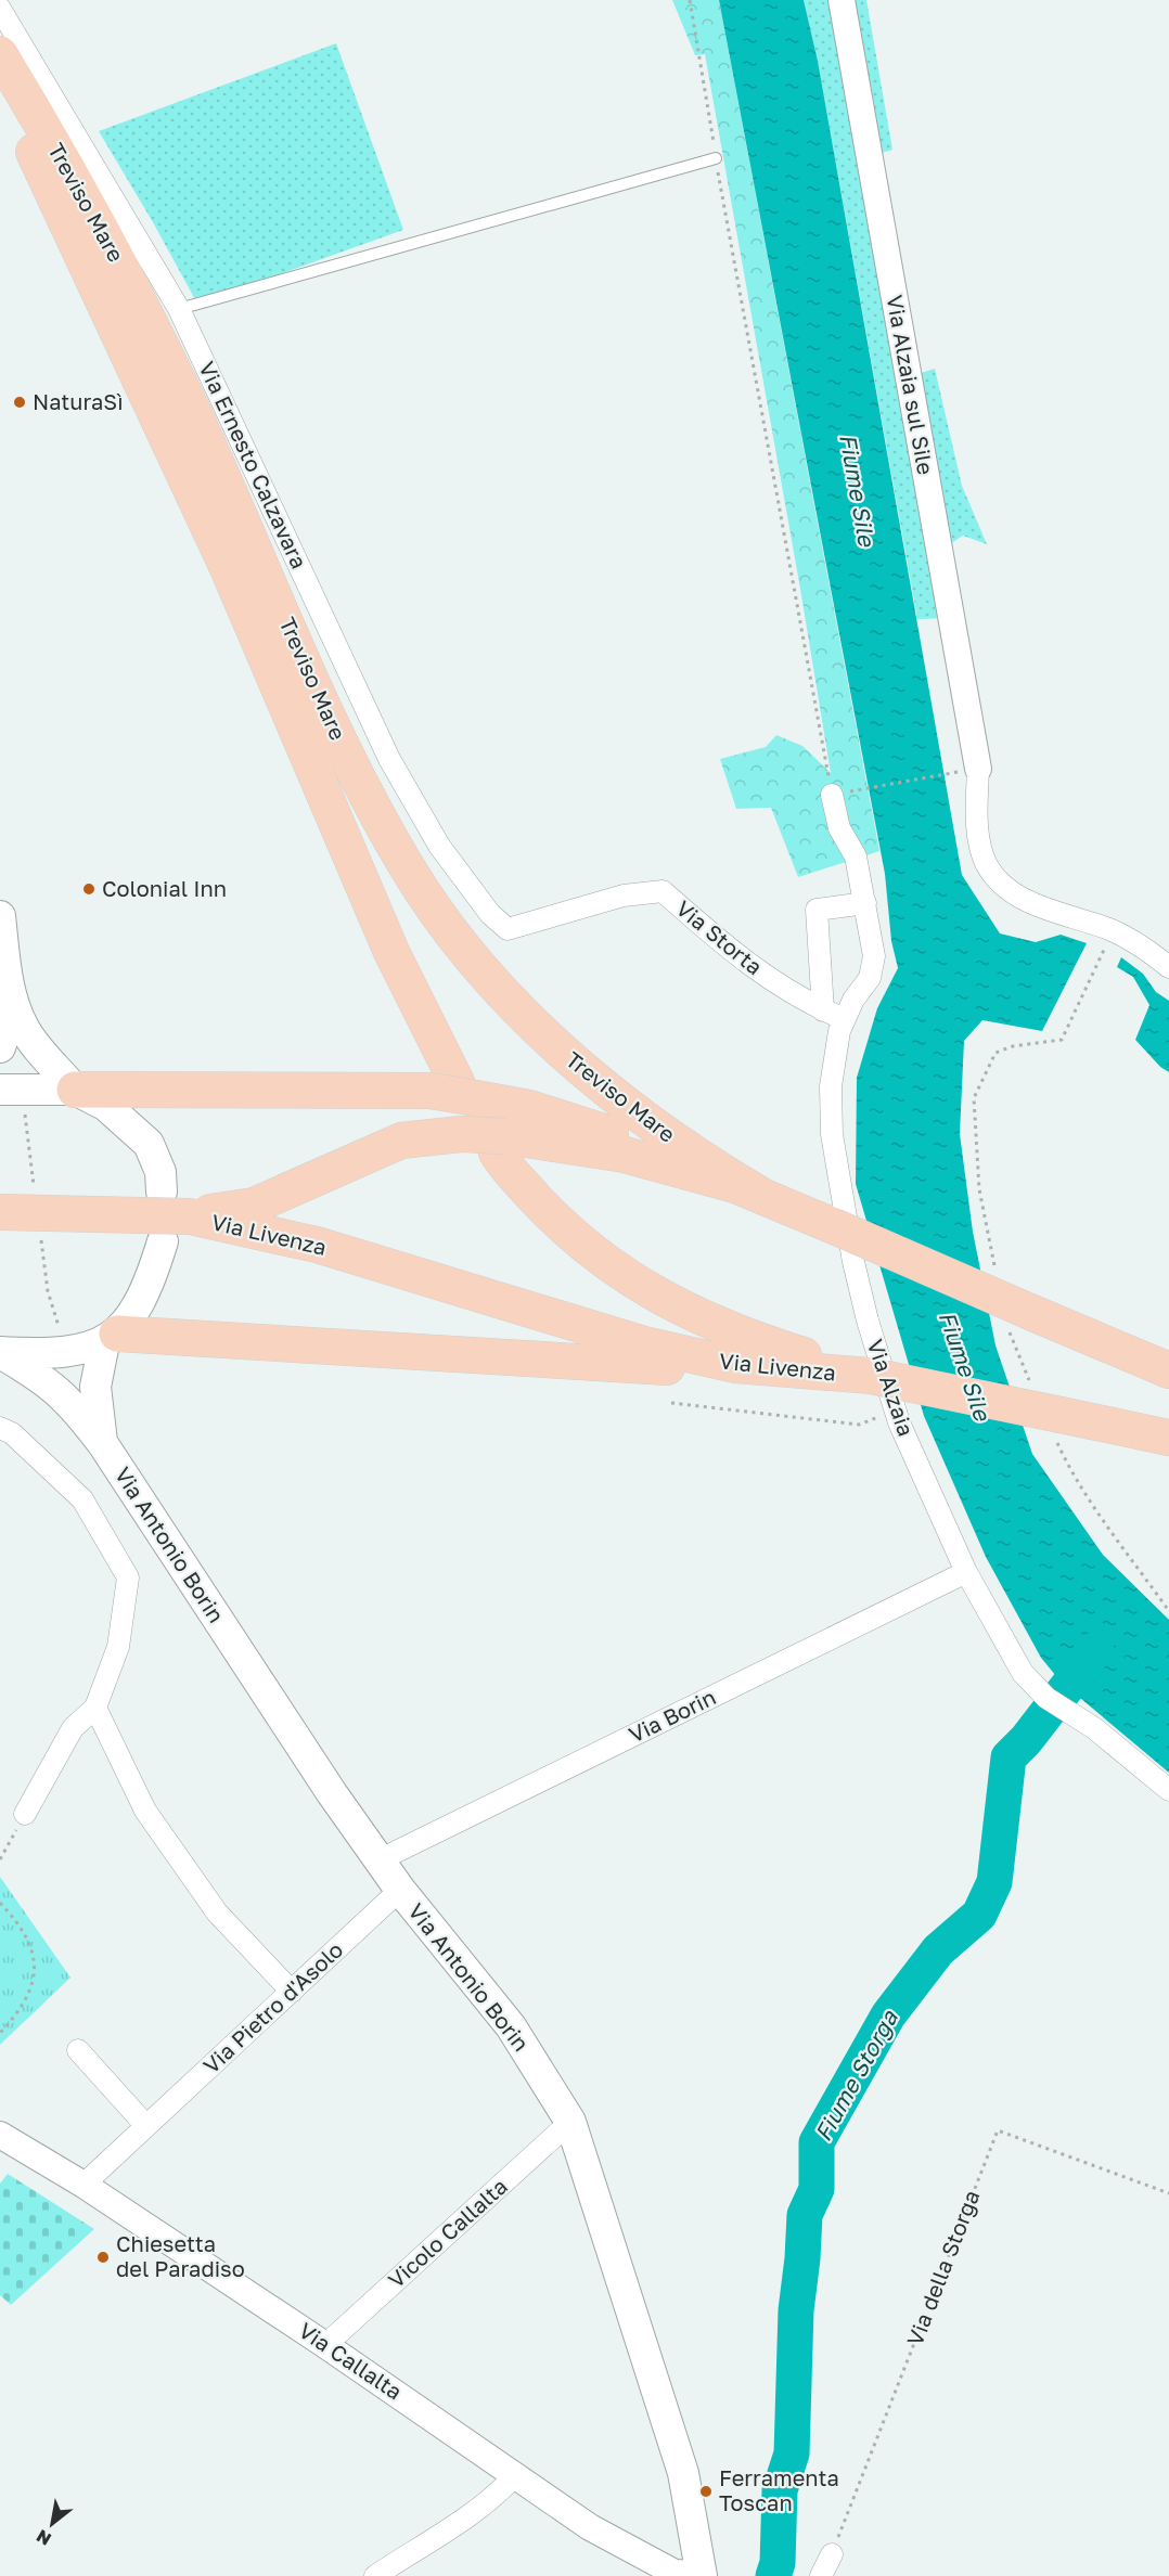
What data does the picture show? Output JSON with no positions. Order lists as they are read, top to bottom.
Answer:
{
  "streets": {
    "highway": ["Treviso Mare", "Via Livenza"],
    "main road": ["Via Antonio Borin"],
    "street": [
      "Via Alzaia sul Sile",
      "Via Ernesto Calzavara",
      "Via Storta",
      "Via Alzaia",
      "Via Borin",
      "Via Pietro d'Asolo",
      "Vicolo Callalta",
      "Via Callalta"
    ],
    "path": ["Via della Storga"]
  },
  "crossings": [
    ["Treviso Mare", "Via Livenza"],
    ["Via Ernesto Calzavara", "Via Storta"],
    ["Via Storta", "Via Alzaia"],
    ["Via Alzaia", "Via Borin"],
    ["Via Antonio Borin", "Via Borin"],
    ["Via Antonio Borin", "Via Pietro d'Asolo"],
    ["Via Antonio Borin", "Vicolo Callalta"],
    ["Via Antonio Borin", "Via Callalta"],
    ["Via Pietro d'Asolo", "Via Callalta"],
    ["Vicolo Callalta", "Via Callalta"]
  ],
  "water": ["Fiume Sile", "Fiume Storga"],
  "places": [
    "NaturaSì",
    "Colonial Inn",
    "Chiesetta del Paradiso",
    "Ferramenta Toscan"
  ],
  "north": "bottom left"
}
